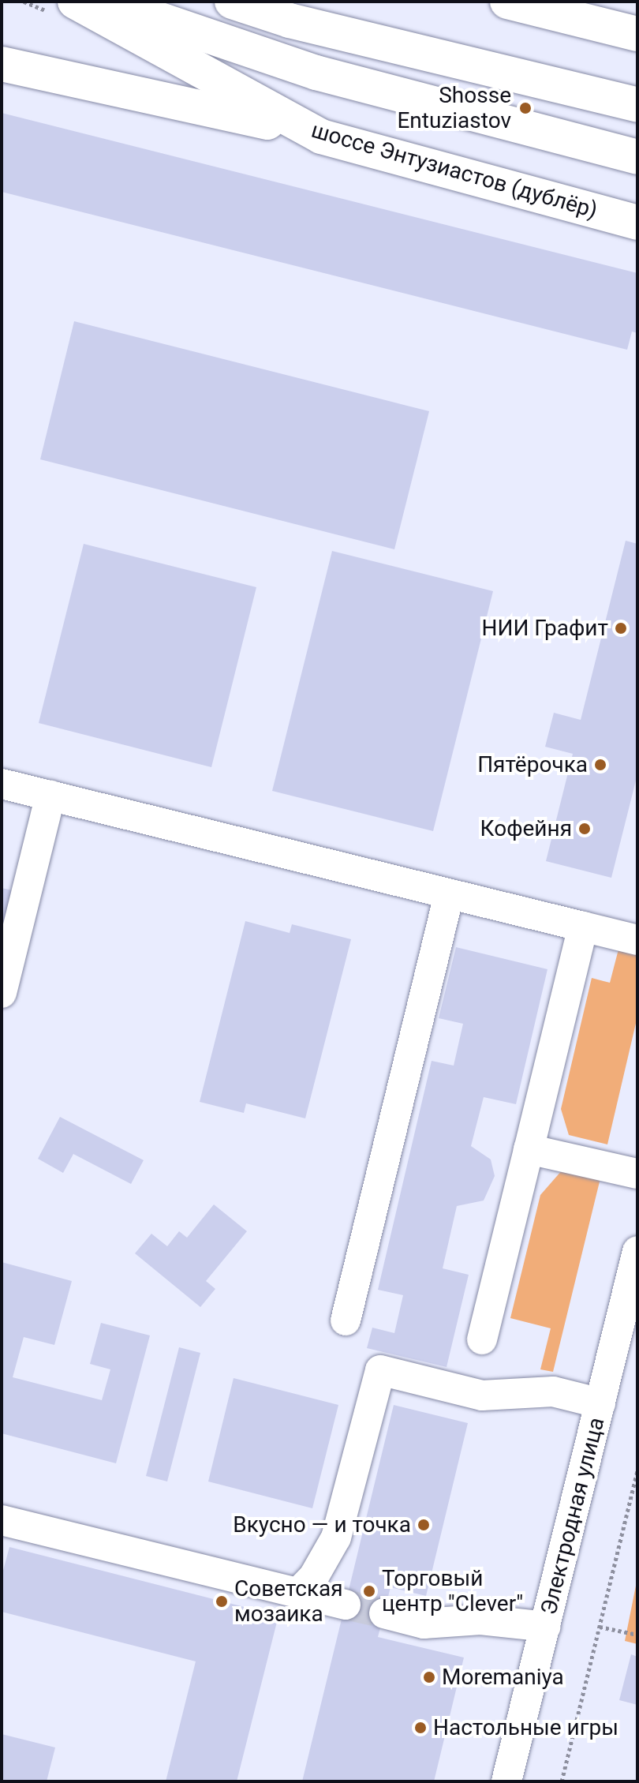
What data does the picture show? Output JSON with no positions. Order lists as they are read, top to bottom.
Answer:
{
  "streets": {
    "main road": ["шоссе Энтузиастов (дублёр)"],
    "street": ["Электродная улица"]
  },
  "places": [
    "Shosse Entuziastov",
    "НИИ Графит",
    "Пятёрочка",
    "Кофейня",
    "Вкусно — и точка",
    "Торговый центр \"Clever\"",
    "Советская мозаика",
    "Moremaniya",
    "Настольные игры"
  ]
}
